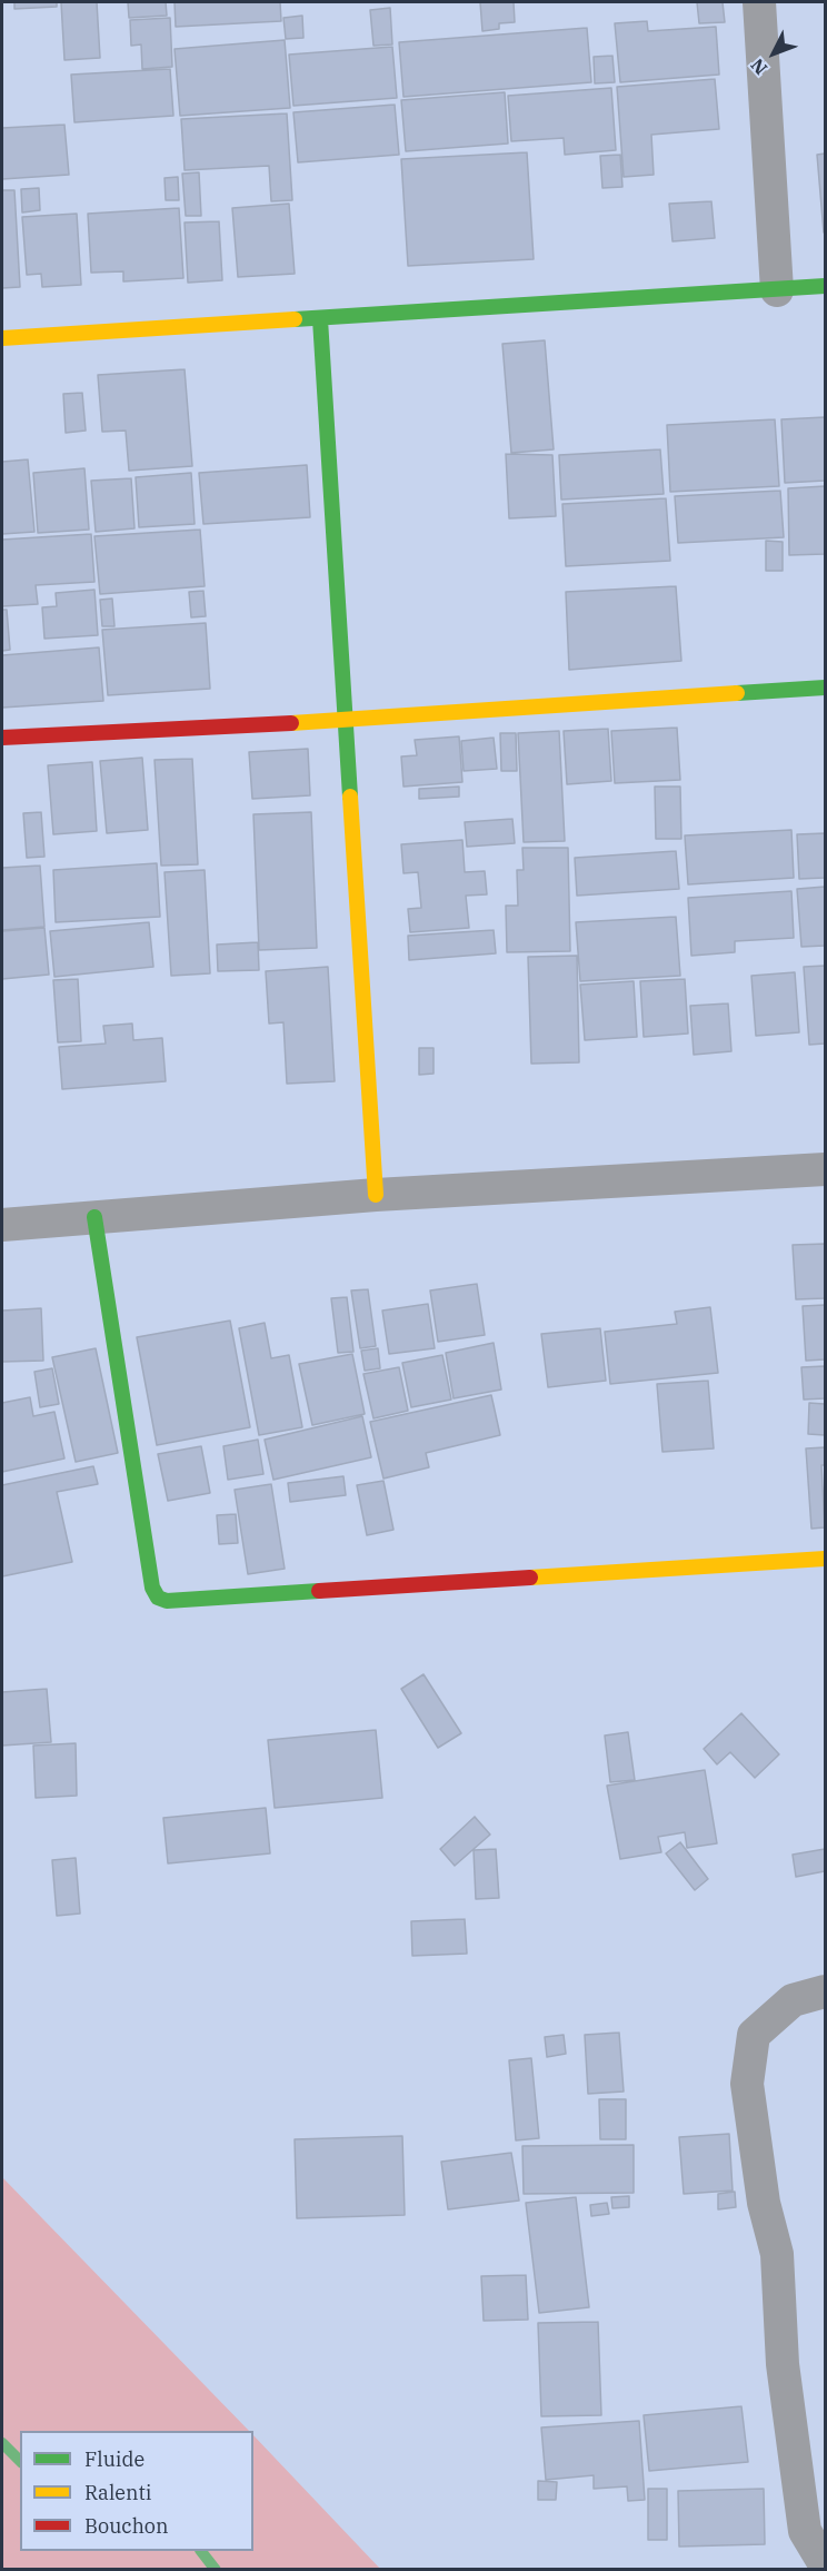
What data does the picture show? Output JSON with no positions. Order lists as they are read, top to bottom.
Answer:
{
  "legend": ["Fluide", "Ralenti", "Bouchon"],
  "north": "bottom left"
}
